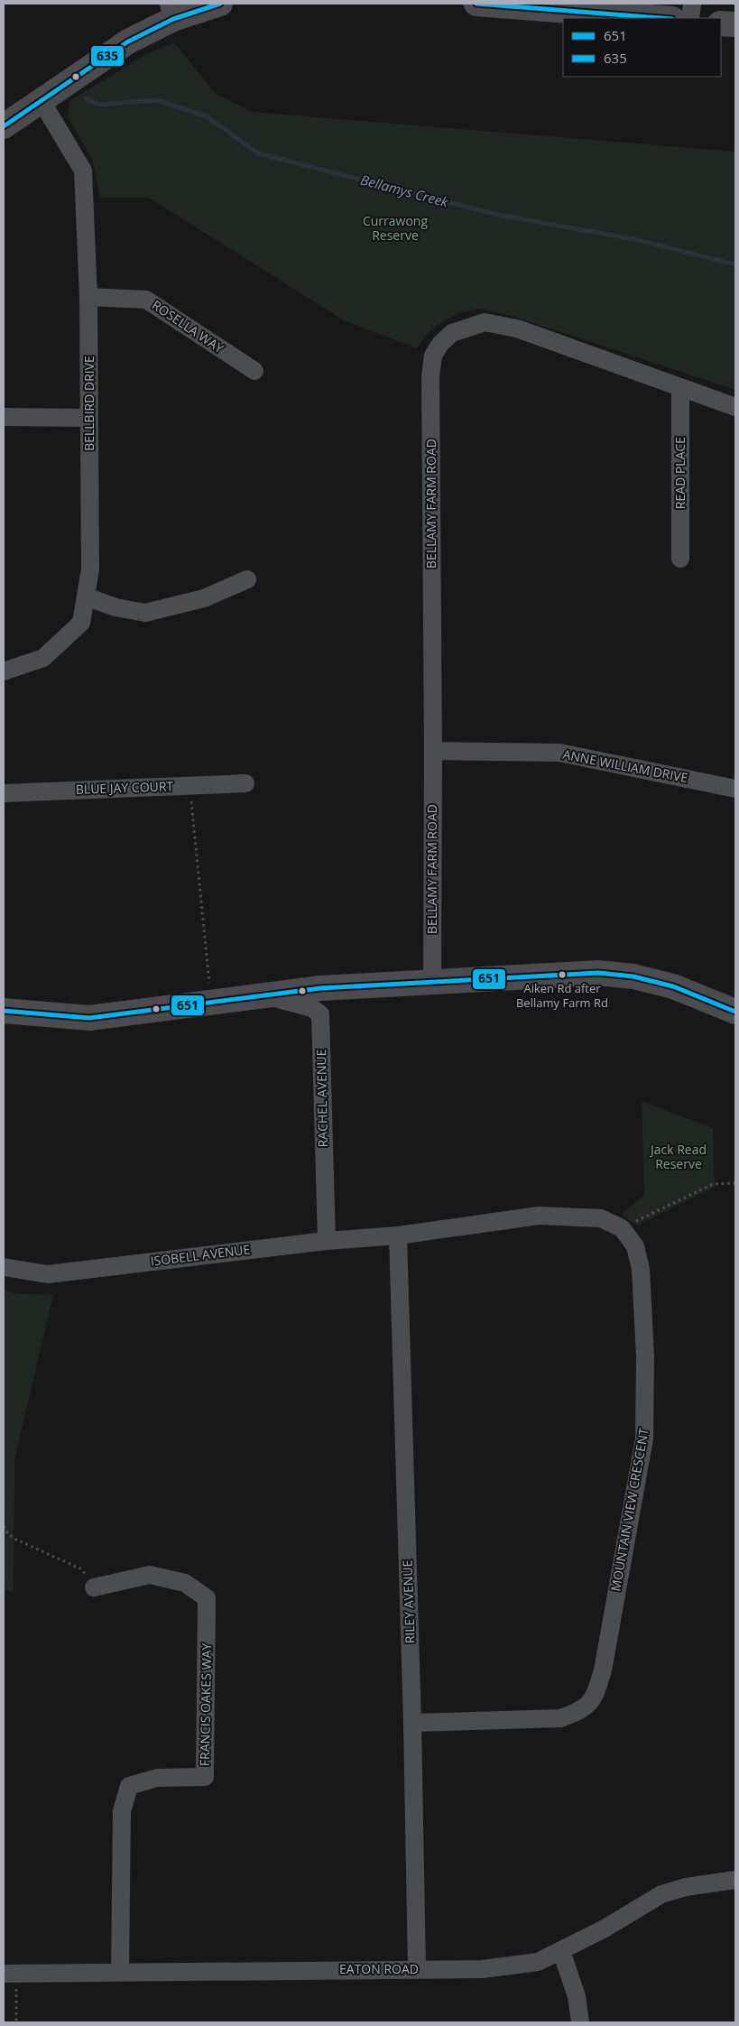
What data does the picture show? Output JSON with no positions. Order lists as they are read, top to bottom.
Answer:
{
  "streets": {
    "street": [
      "ROSELLA WAY",
      "BELLBIRD DRIVE",
      "READ PLACE",
      "BELLAMY FARM ROAD",
      "ANNE WILLIAM DRIVE",
      "BLUE JAY COURT",
      "RACHEL AVENUE",
      "ISOBELL AVENUE",
      "MOUNTAIN VIEW CRESCENT",
      "RILEY AVENUE",
      "FRANCIS OAKES WAY",
      "EATON ROAD"
    ]
  },
  "crossings": [
    ["ROSELLA WAY", "BELLBIRD DRIVE"],
    ["READ PLACE", "BELLAMY FARM ROAD"],
    ["BELLAMY FARM ROAD", "ANNE WILLIAM DRIVE"],
    ["RACHEL AVENUE", "ISOBELL AVENUE"],
    ["ISOBELL AVENUE", "MOUNTAIN VIEW CRESCENT"],
    ["ISOBELL AVENUE", "RILEY AVENUE"],
    ["MOUNTAIN VIEW CRESCENT", "RILEY AVENUE"],
    ["RILEY AVENUE", "EATON ROAD"],
    ["FRANCIS OAKES WAY", "EATON ROAD"]
  ],
  "water": ["Bellamys Creek"],
  "parks": ["Currawong Reserve", "Jack Read Reserve"],
  "places": ["Aiken Rd after Bellamy Farm Rd"],
  "lines": ["transit line 635", "transit line 651"],
  "legend": ["651", "635"]
}
